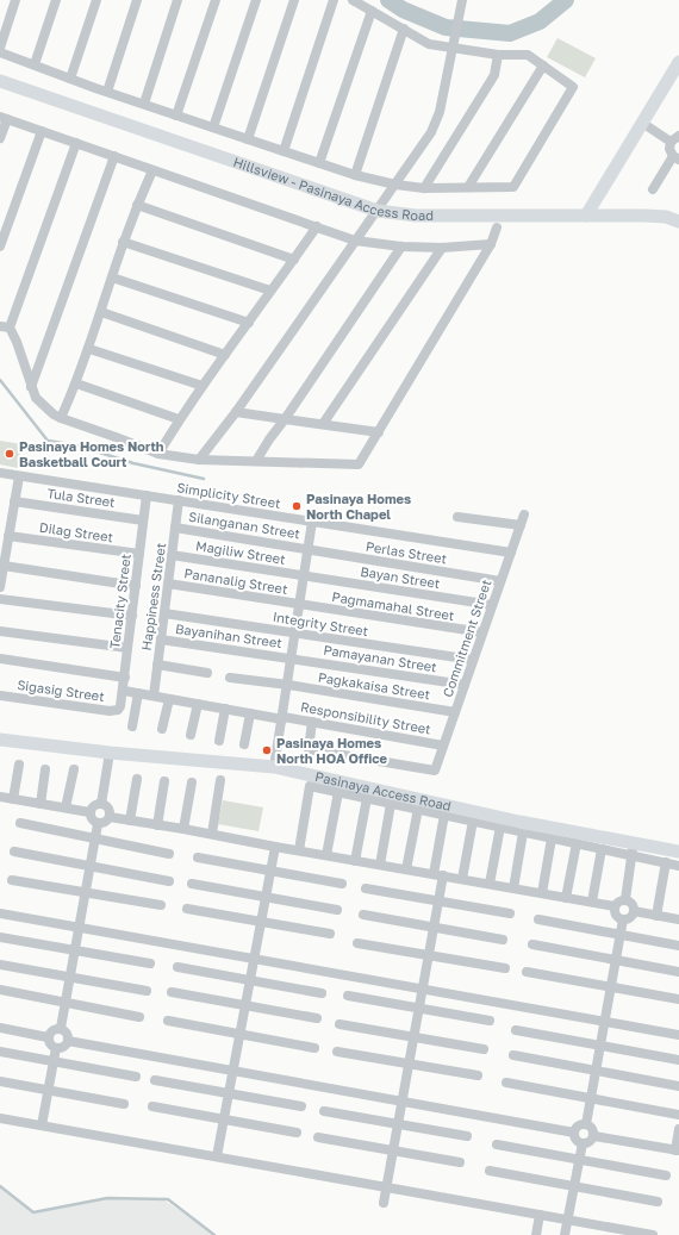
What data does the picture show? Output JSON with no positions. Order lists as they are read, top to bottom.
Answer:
{
  "streets": {
    "street": [
      "Hillsview - Pasinaya Access Road",
      "Simplicity Street",
      "Tula Street",
      "Silanganan Street",
      "Dilag Street",
      "Magiliw Street",
      "Perlas Street",
      "Bayan Street",
      "Pananalig Street",
      "Happiness Street",
      "Tenacity Street",
      "Pagmamahal Street",
      "Integrity Street",
      "Bayanihan Street",
      "Commitment Street",
      "Pamayanan Street",
      "Pagkakaisa Street",
      "Sigasig Street",
      "Responsibility Street",
      "Pasinaya Access Road"
    ]
  },
  "crossings": [
    ["Simplicity Street", "Happiness Street"],
    ["Simplicity Street", "Tenacity Street"],
    ["Simplicity Street", "Commitment Street"],
    ["Tula Street", "Tenacity Street"],
    ["Silanganan Street", "Perlas Street"],
    ["Silanganan Street", "Happiness Street"],
    ["Dilag Street", "Tenacity Street"],
    ["Magiliw Street", "Bayan Street"],
    ["Magiliw Street", "Happiness Street"],
    ["Perlas Street", "Commitment Street"],
    ["Bayan Street", "Commitment Street"],
    ["Pananalig Street", "Happiness Street"],
    ["Pananalig Street", "Pagmamahal Street"],
    ["Happiness Street", "Integrity Street"],
    ["Happiness Street", "Bayanihan Street"],
    ["Happiness Street", "Responsibility Street"],
    ["Tenacity Street", "Sigasig Street"],
    ["Tenacity Street", "Responsibility Street"],
    ["Pagmamahal Street", "Commitment Street"],
    ["Integrity Street", "Commitment Street"],
    ["Bayanihan Street", "Pamayanan Street"],
    ["Commitment Street", "Pamayanan Street"],
    ["Commitment Street", "Pagkakaisa Street"],
    ["Commitment Street", "Responsibility Street"]
  ],
  "places": ["Pasinaya Homes North Basketball Court", "Pasinaya Homes North Chapel", "Pasinaya Homes North HOA Office"]
}
